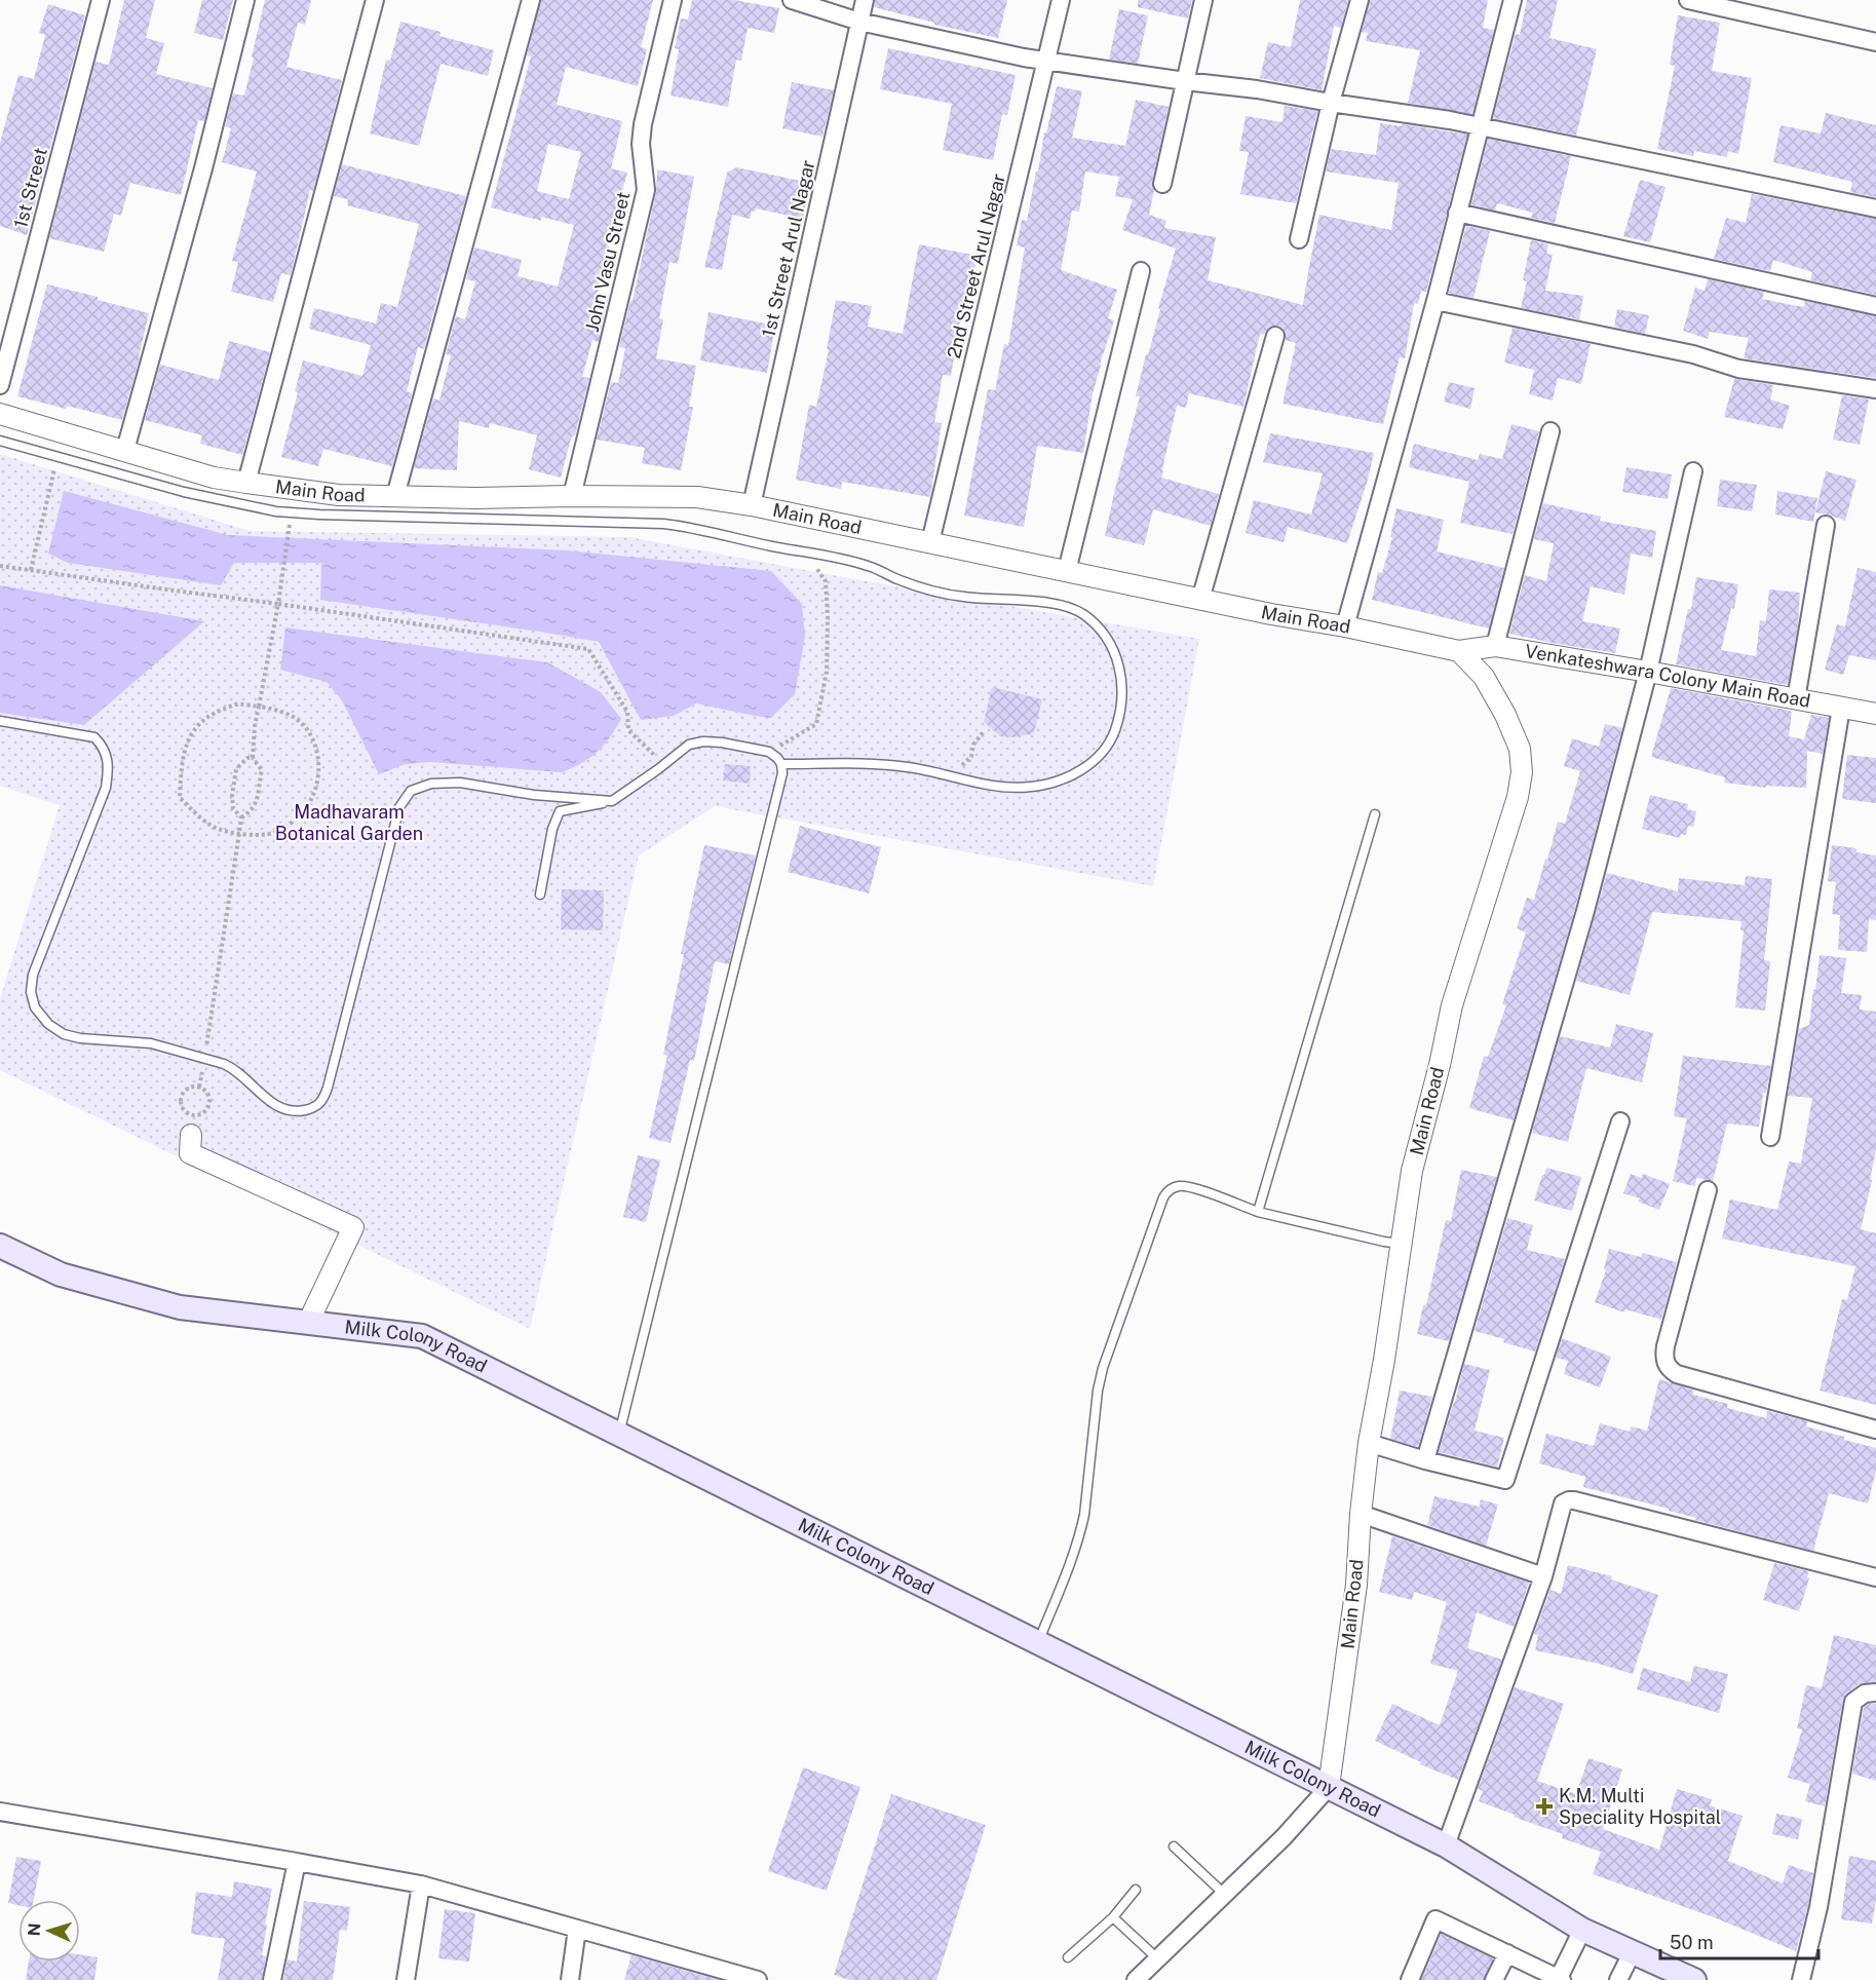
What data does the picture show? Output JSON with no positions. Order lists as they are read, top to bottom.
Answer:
{
  "streets": {
    "main road": ["Milk Colony Road"],
    "street": [
      "1st Street",
      "1st Street Arul Nagar",
      "John Vasu Street",
      "2nd Street Arul Nagar",
      "Main Road",
      "Venkateshwara Colony Main Road"
    ]
  },
  "crossings": [
    ["1st Street Arul Nagar", "Main Road"],
    ["John Vasu Street", "Main Road"],
    ["2nd Street Arul Nagar", "Main Road"],
    ["Main Road", "Venkateshwara Colony Main Road"],
    ["Main Road", "Milk Colony Road"]
  ],
  "parks": ["Madhavaram Botanical Garden"],
  "places": {
    "health": ["K.M. Multi Speciality Hospital"]
  },
  "scale_bar": "50 m",
  "north": "left"
}
